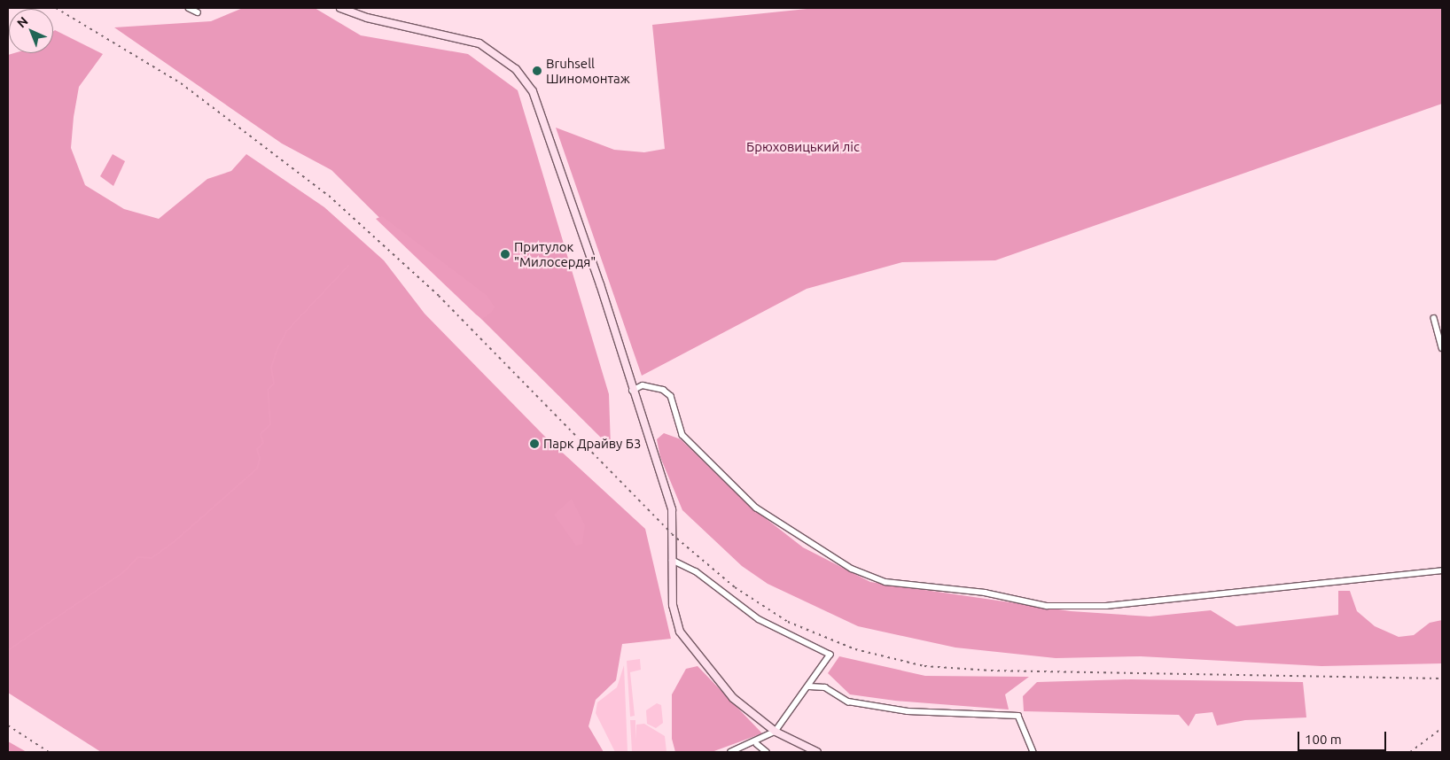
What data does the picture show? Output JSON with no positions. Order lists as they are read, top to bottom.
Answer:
{
  "parks": ["Брюховицький ліс"],
  "places": ["Bruhsell Шиномонтаж", "Притулок \"Милосердя\"", "Парк Драйву Б3"],
  "scale_bar": "100 m",
  "north": "top left"
}
